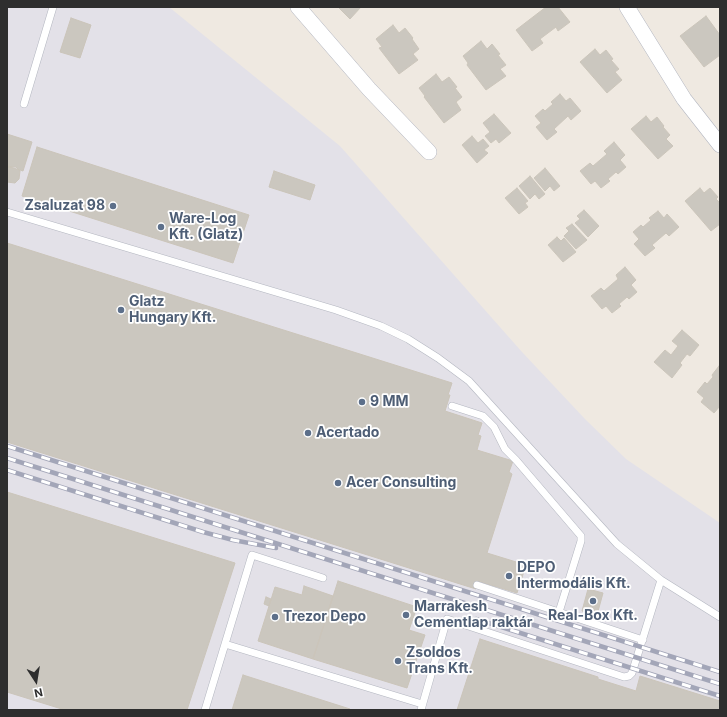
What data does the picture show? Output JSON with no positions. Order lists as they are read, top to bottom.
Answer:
{
  "places": [
    "Zsaluzat 98",
    "Ware-Log Kft. (Glatz)",
    "Glatz Hungary Kft.",
    "9 MM",
    "Acertado",
    "Acer Consulting",
    "DEPO Intermodális Kft.",
    "Real-Box Kft.",
    "Marrakesh Cementlap raktár",
    "Trezor Depo",
    "Zsoldos Trans Kft."
  ],
  "north": "bottom"
}
